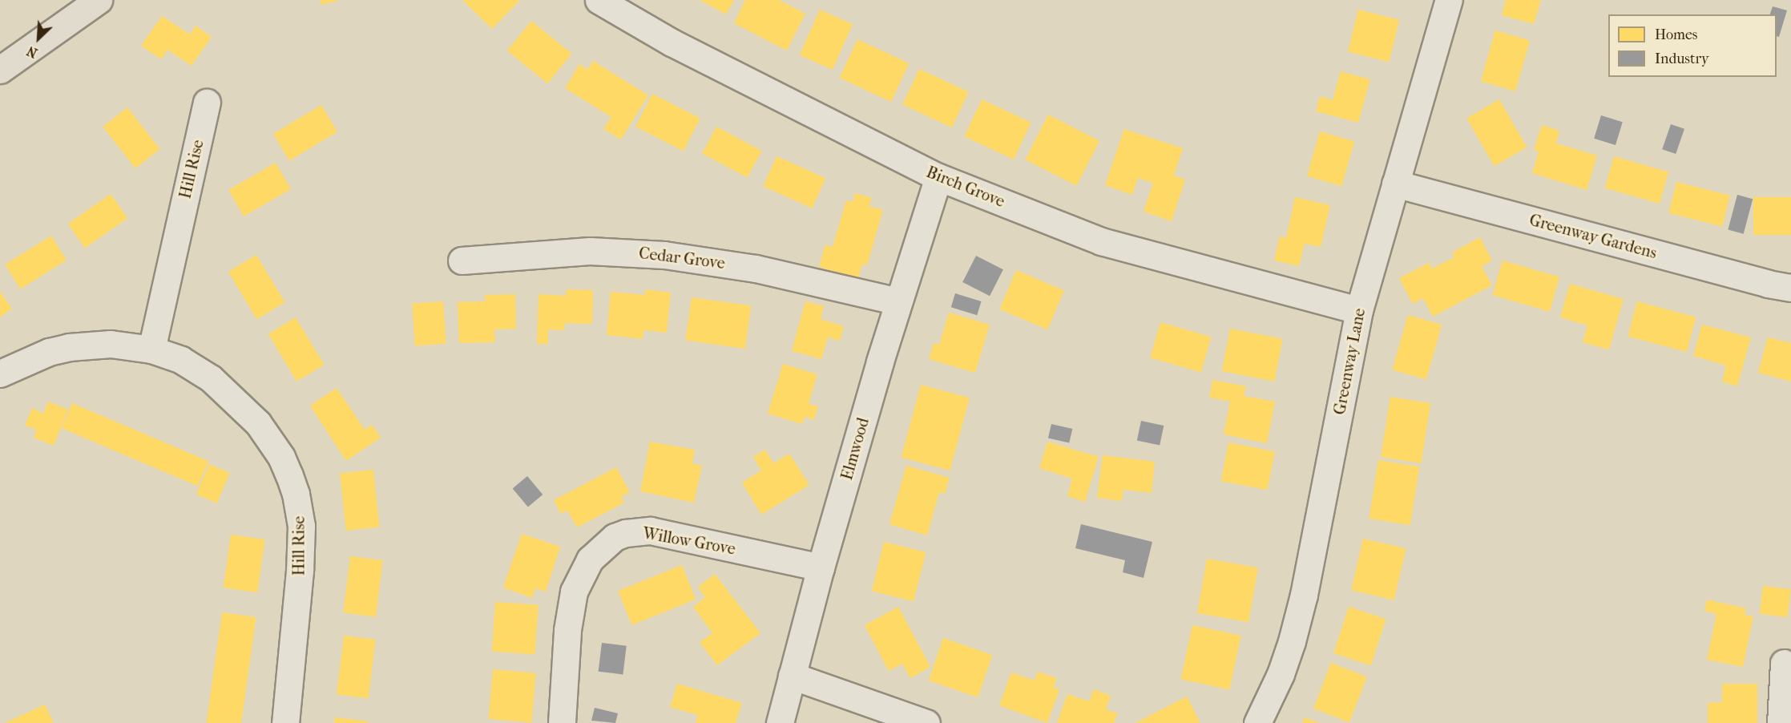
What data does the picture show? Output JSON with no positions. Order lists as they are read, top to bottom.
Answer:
{
  "streets": {
    "street": [
      "Hill Rise",
      "Birch Grove",
      "Greenway Gardens",
      "Cedar Grove",
      "Greenway Lane",
      "Elmwood",
      "Willow Grove"
    ]
  },
  "crossings": [
    ["Birch Grove", "Greenway Lane"],
    ["Birch Grove", "Elmwood"],
    ["Greenway Gardens", "Greenway Lane"],
    ["Cedar Grove", "Elmwood"],
    ["Elmwood", "Willow Grove"]
  ],
  "legend": ["Homes", "Industry"],
  "north": "bottom left"
}
